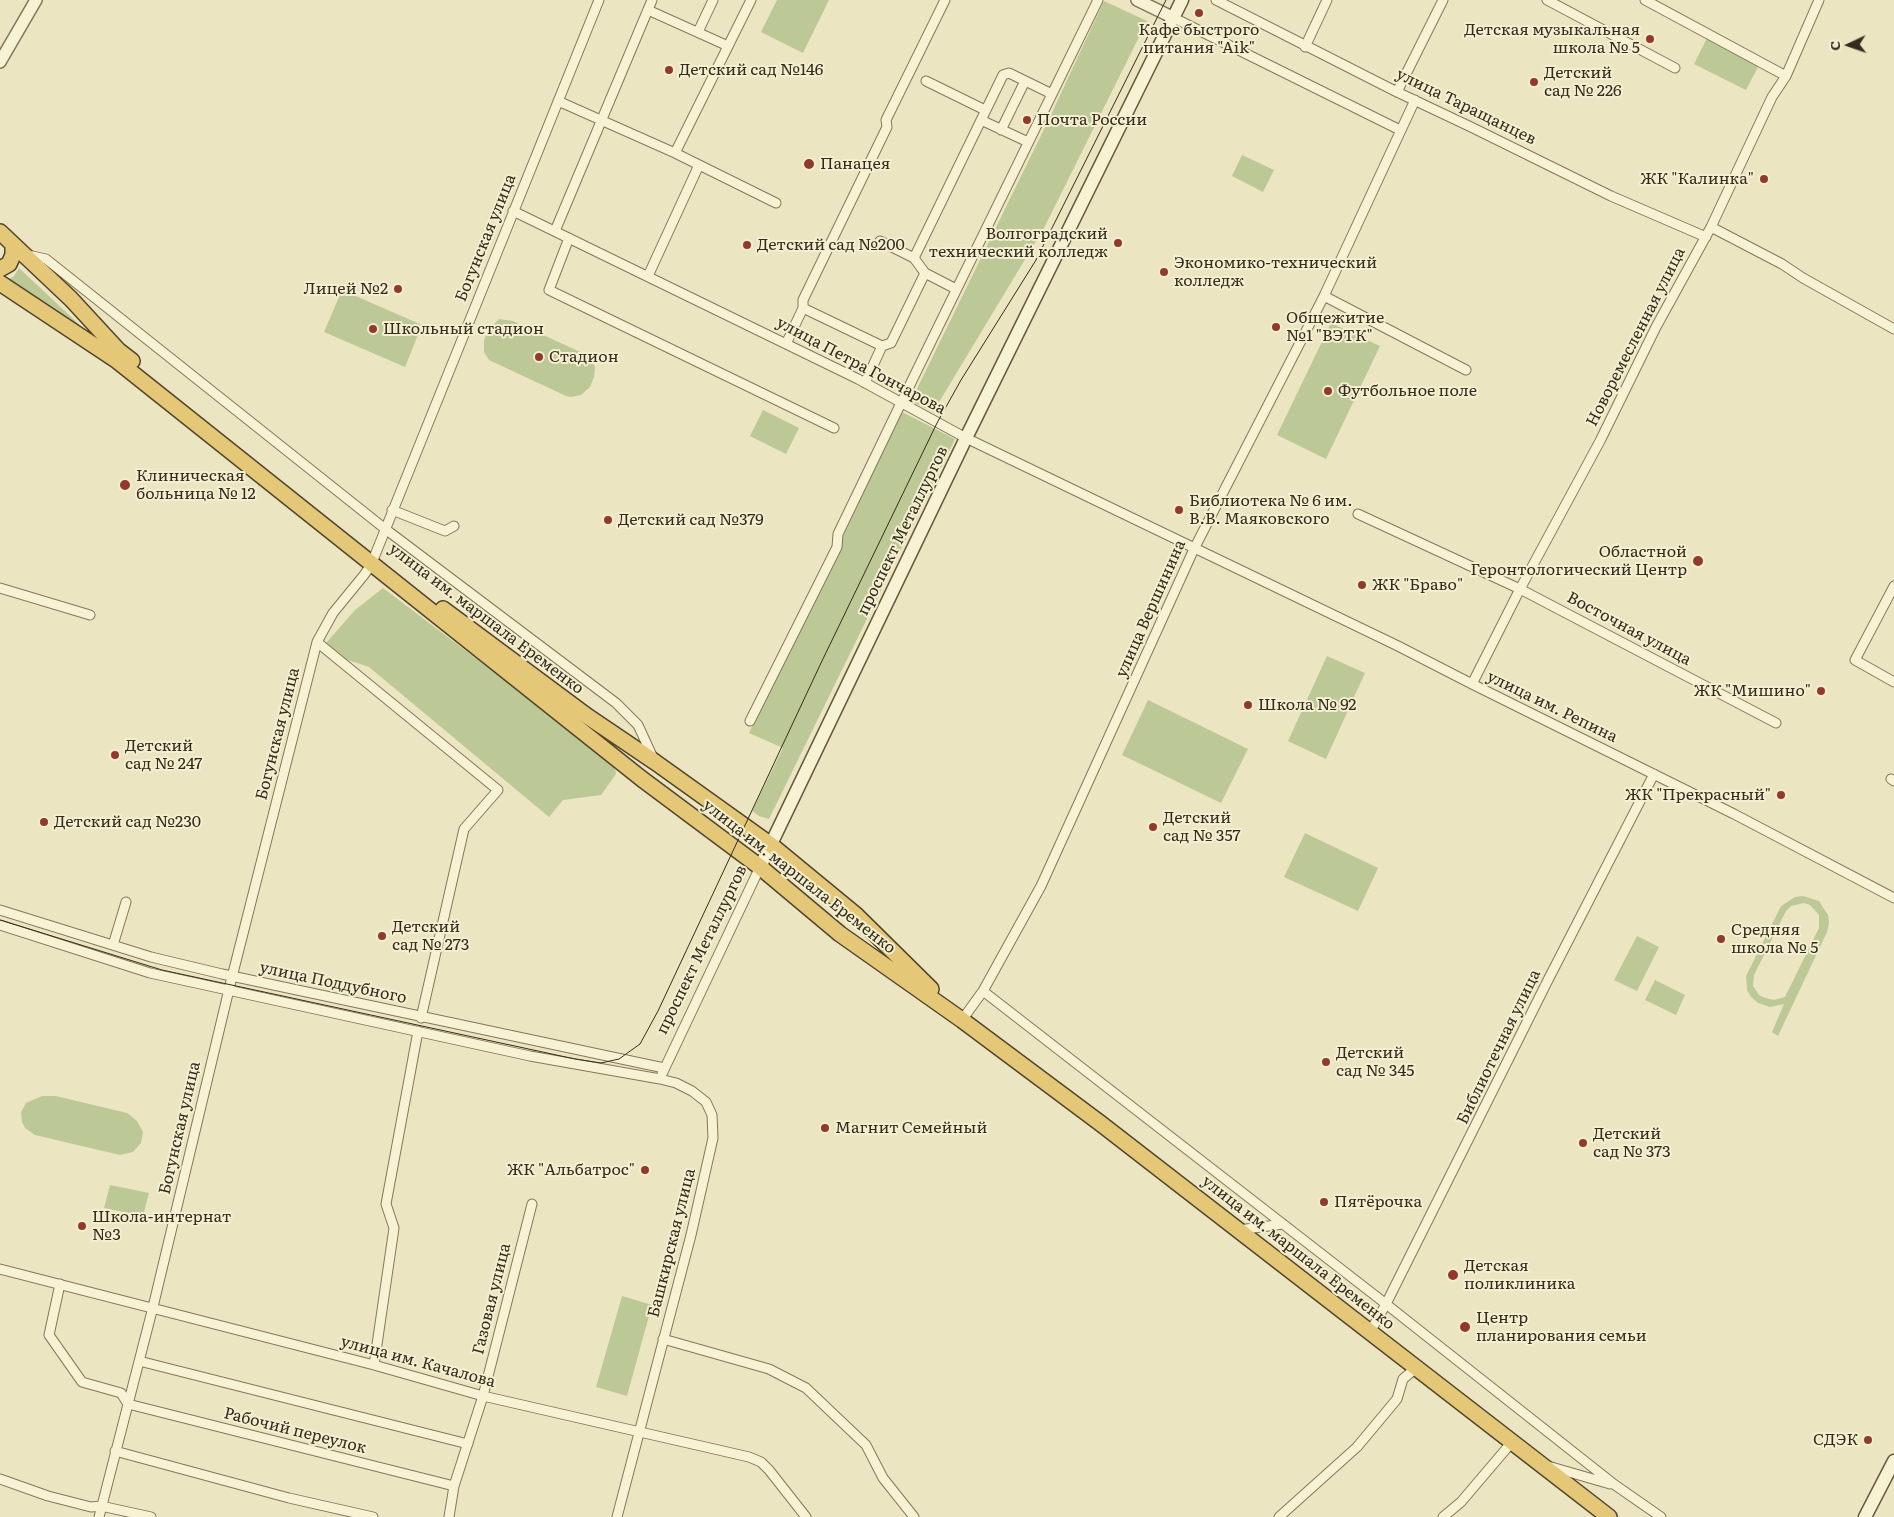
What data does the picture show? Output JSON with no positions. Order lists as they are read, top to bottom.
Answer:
{
  "streets": {
    "highway": ["улица им. маршала Еременко"],
    "main road": ["проспект Металлургов"],
    "street": [
      "улица Таращанцев",
      "Богунская улица",
      "Новоремесленная улица",
      "улица Петра Гончарова",
      "улица Вершинина",
      "Восточная улица",
      "улица им. Репина",
      "улица Поддубного",
      "Библиотечная улица",
      "Башкирская улица",
      "Газовая улица",
      "улица им. Качалова",
      "Рабочий переулок"
    ]
  },
  "crossings": [
    ["улица Таращанцев", "Новоремесленная улица"],
    ["улица Таращанцев", "улица Вершинина"],
    ["Богунская улица", "улица Петра Гончарова"],
    ["Богунская улица", "улица им. маршала Еременко"],
    ["Богунская улица", "улица Поддубного"],
    ["Богунская улица", "улица им. Качалова"],
    ["Богунская улица", "Рабочий переулок"],
    ["Новоремесленная улица", "Восточная улица"],
    ["Новоремесленная улица", "улица им. Репина"],
    ["улица Петра Гончарова", "проспект Металлургов"],
    ["улица Петра Гончарова", "улица Вершинина"],
    ["улица Петра Гончарова", "улица им. Репина"],
    ["проспект Металлургов", "улица им. маршала Еременко"],
    ["проспект Металлургов", "улица Поддубного"],
    ["проспект Металлургов", "Башкирская улица"],
    ["улица Вершинина", "улица им. маршала Еременко"],
    ["улица Вершинина", "улица им. Репина"],
    ["улица им. маршала Еременко", "Библиотечная улица"],
    ["улица им. Репина", "Библиотечная улица"],
    ["улица Поддубного", "Башкирская улица"],
    ["Башкирская улица", "улица им. Качалова"],
    ["Газовая улица", "улица им. Качалова"],
    ["Газовая улица", "Рабочий переулок"]
  ],
  "places": [
    "Кафе быстрого питания \"Aik\"",
    "Детская музыкальная школа № 5",
    "Детский сад №146",
    "Детский сад № 226",
    "Почта России",
    "Панацея",
    "ЖК \"Калинка\"",
    "Волгоградский технический колледж",
    "Детский сад №200",
    "Экономико-технический колледж",
    "Лицей №2",
    "Общежитие №1 \"ВЭТК\"",
    "Школьный стадион",
    "Стадион",
    "Футбольное поле",
    "Клиническая больница № 12",
    "Библиотека № 6 им. В.В. Маяковского",
    "Детский сад №379",
    "Областной Геронтологический Центр",
    "ЖК \"Браво\"",
    "ЖК \"Мишино\"",
    "Школа № 92",
    "Детский сад № 247",
    "ЖК \"Прекрасный\"",
    "Детский сад №230",
    "Детский сад № 357",
    "Детский сад № 273",
    "Средняя школа № 5",
    "Детский сад № 345",
    "Магнит Семейный",
    "Детский сад № 373",
    "ЖК \"Альбатрос\"",
    "Пятёрочка",
    "Школа-интернат №3",
    "Детская поликлиника",
    "Центр планирования семьи",
    "СДЭК"
  ],
  "north": "left"
}
